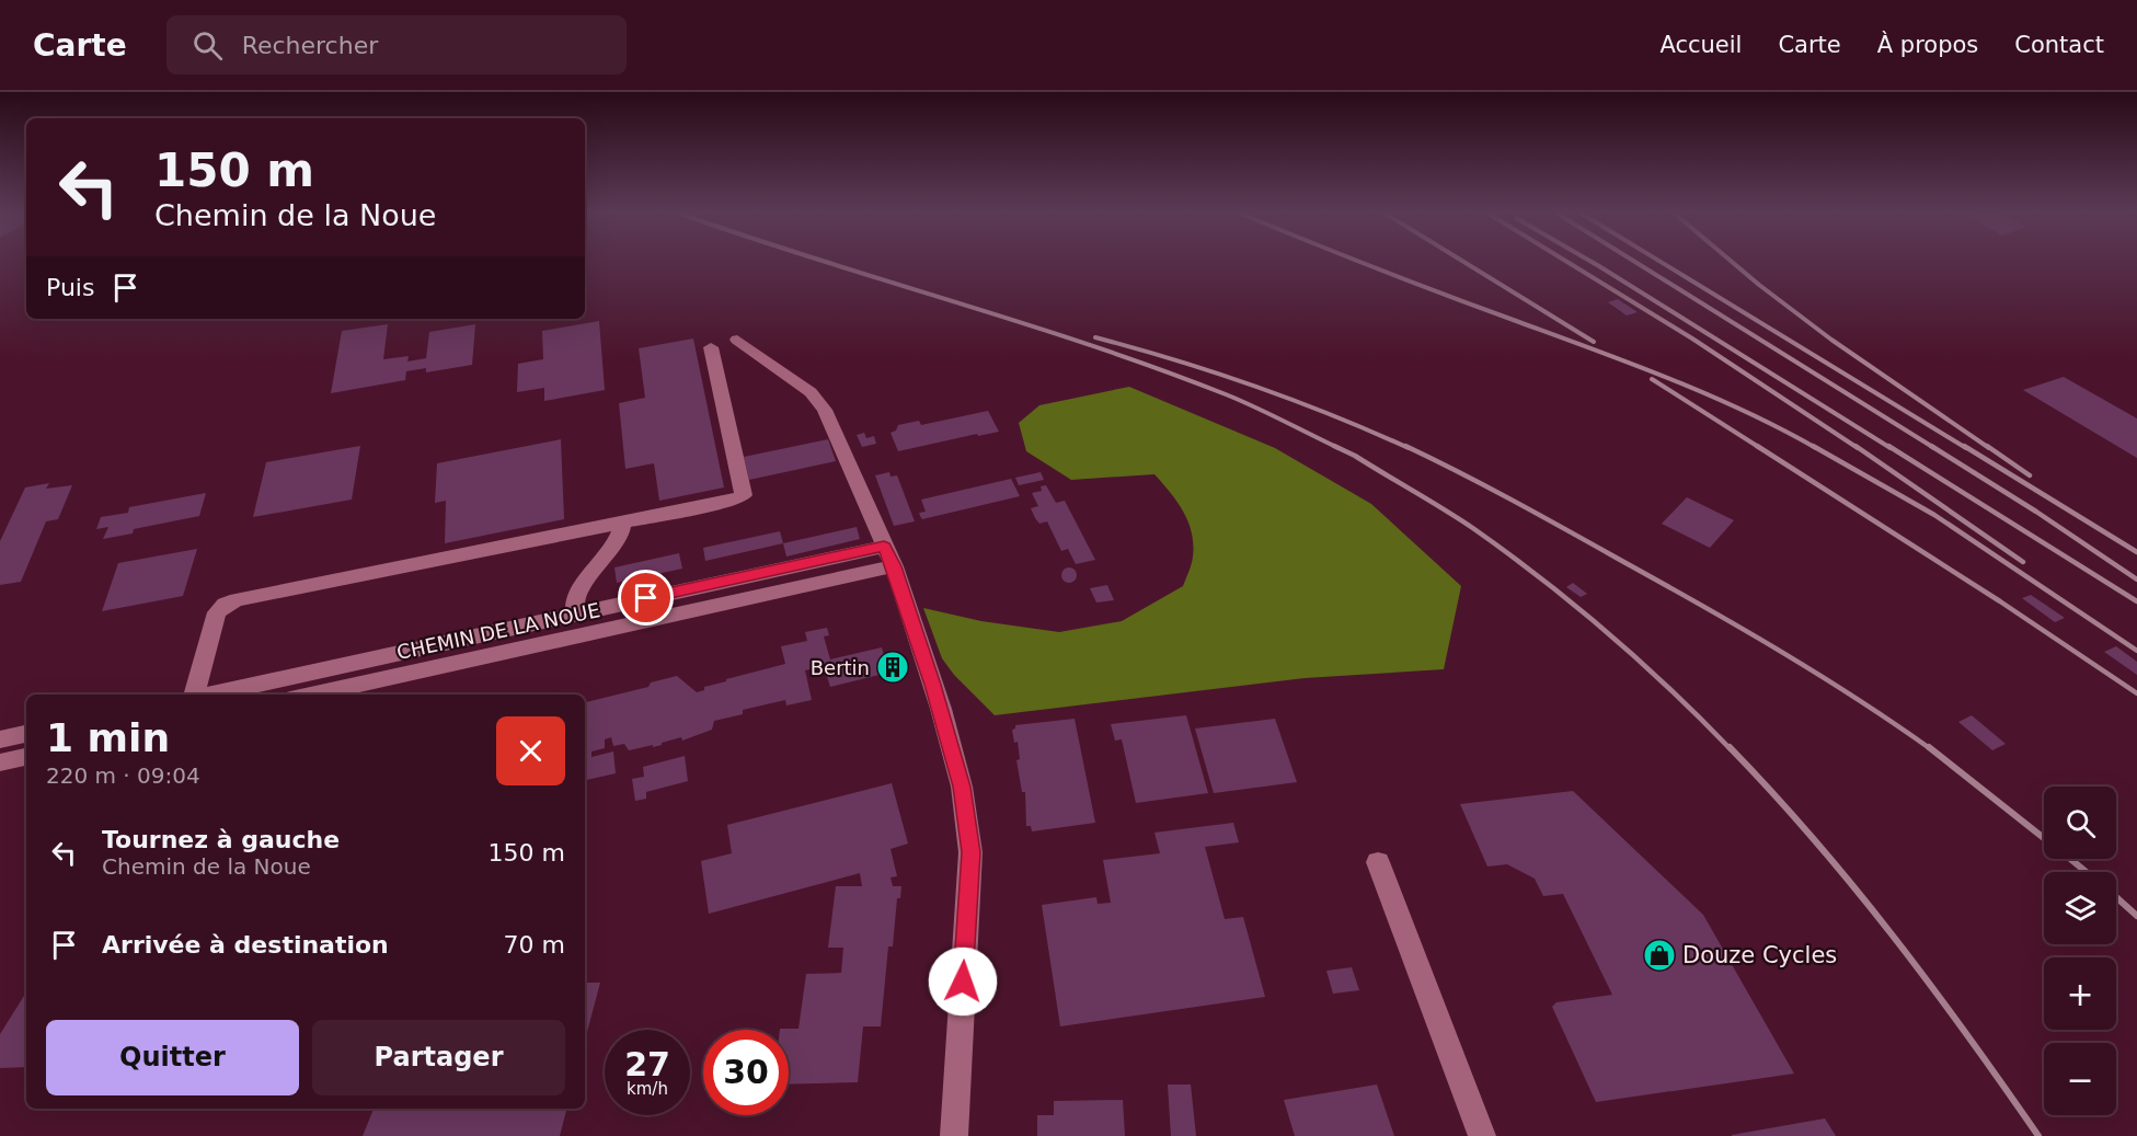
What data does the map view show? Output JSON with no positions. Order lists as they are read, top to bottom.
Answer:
{
  "streets": {
    "street": ["CHEMIN DE LA NOUE"]
  },
  "places": {
    "building": ["Bertin"],
    "shop": ["Douze Cycles"]
  },
  "page": {
    "header": "Carte",
    "search": "Rechercher",
    "nav": [
      "Accueil",
      "Carte",
      "À propos",
      "Contact"
    ],
    "turn": ["150 m", "Chemin de la Noue"],
    "then": "Puis",
    "heading": ["1 min", "220 m · 09:04"],
    "map_buttons": ["+", "−"],
    "list": [
      {
        "name": "Tournez à gauche",
        "note": "Chemin de la Noue",
        "value": "150 m"
      },
      {
        "name": "Arrivée à destination",
        "value": "70 m"
      }
    ],
    "buttons": ["Quitter", "Partager"],
    "speed": "27 km/h",
    "limit": "30"
  }
}
